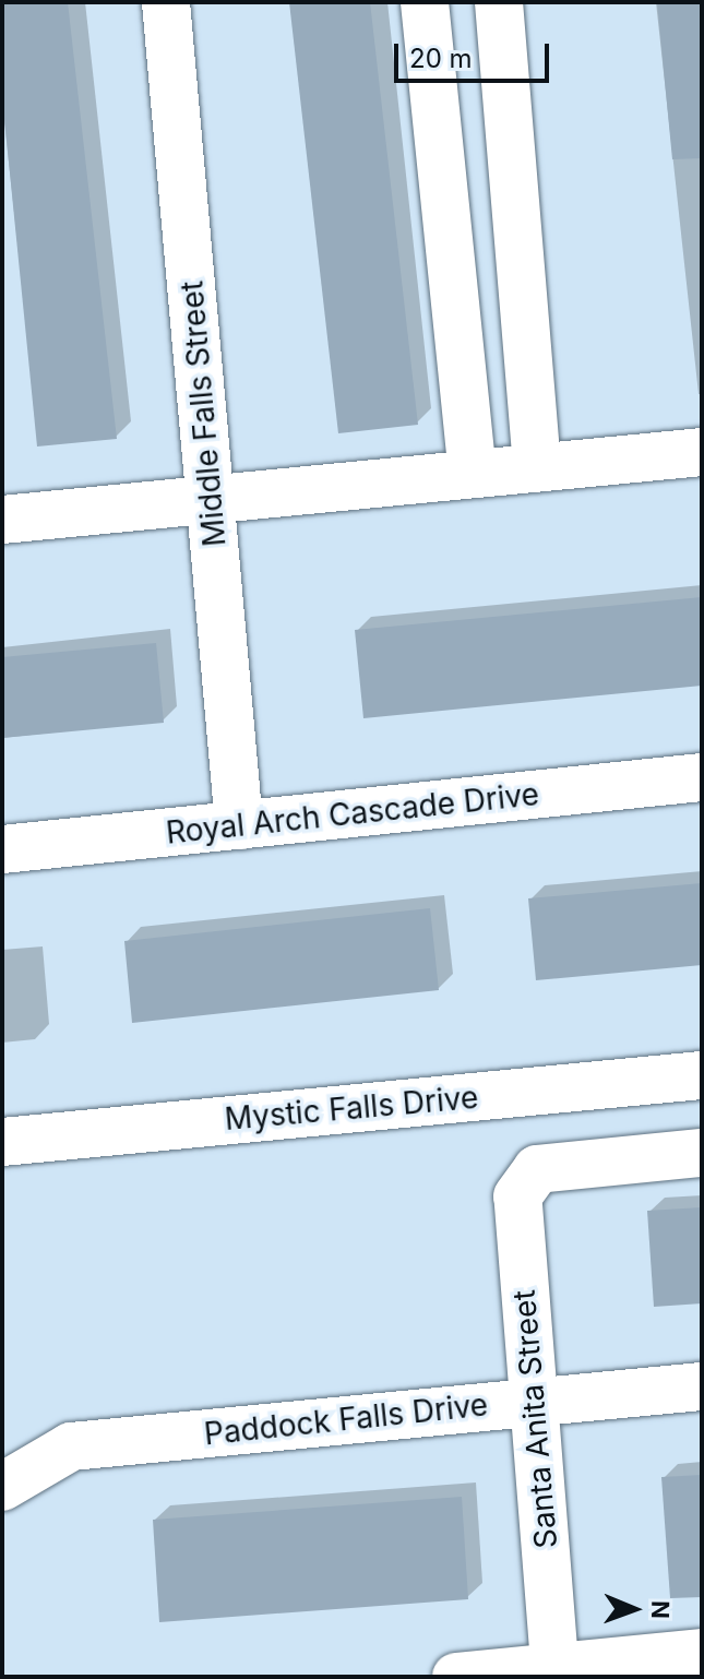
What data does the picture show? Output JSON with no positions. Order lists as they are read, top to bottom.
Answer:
{
  "streets": {
    "street": [
      "Middle Falls Street",
      "Royal Arch Cascade Drive",
      "Mystic Falls Drive",
      "Paddock Falls Drive",
      "Santa Anita Street"
    ]
  },
  "crossings": [
    ["Middle Falls Street", "Royal Arch Cascade Drive"],
    ["Paddock Falls Drive", "Santa Anita Street"]
  ],
  "scale_bar": "20 m",
  "north": "right"
}
